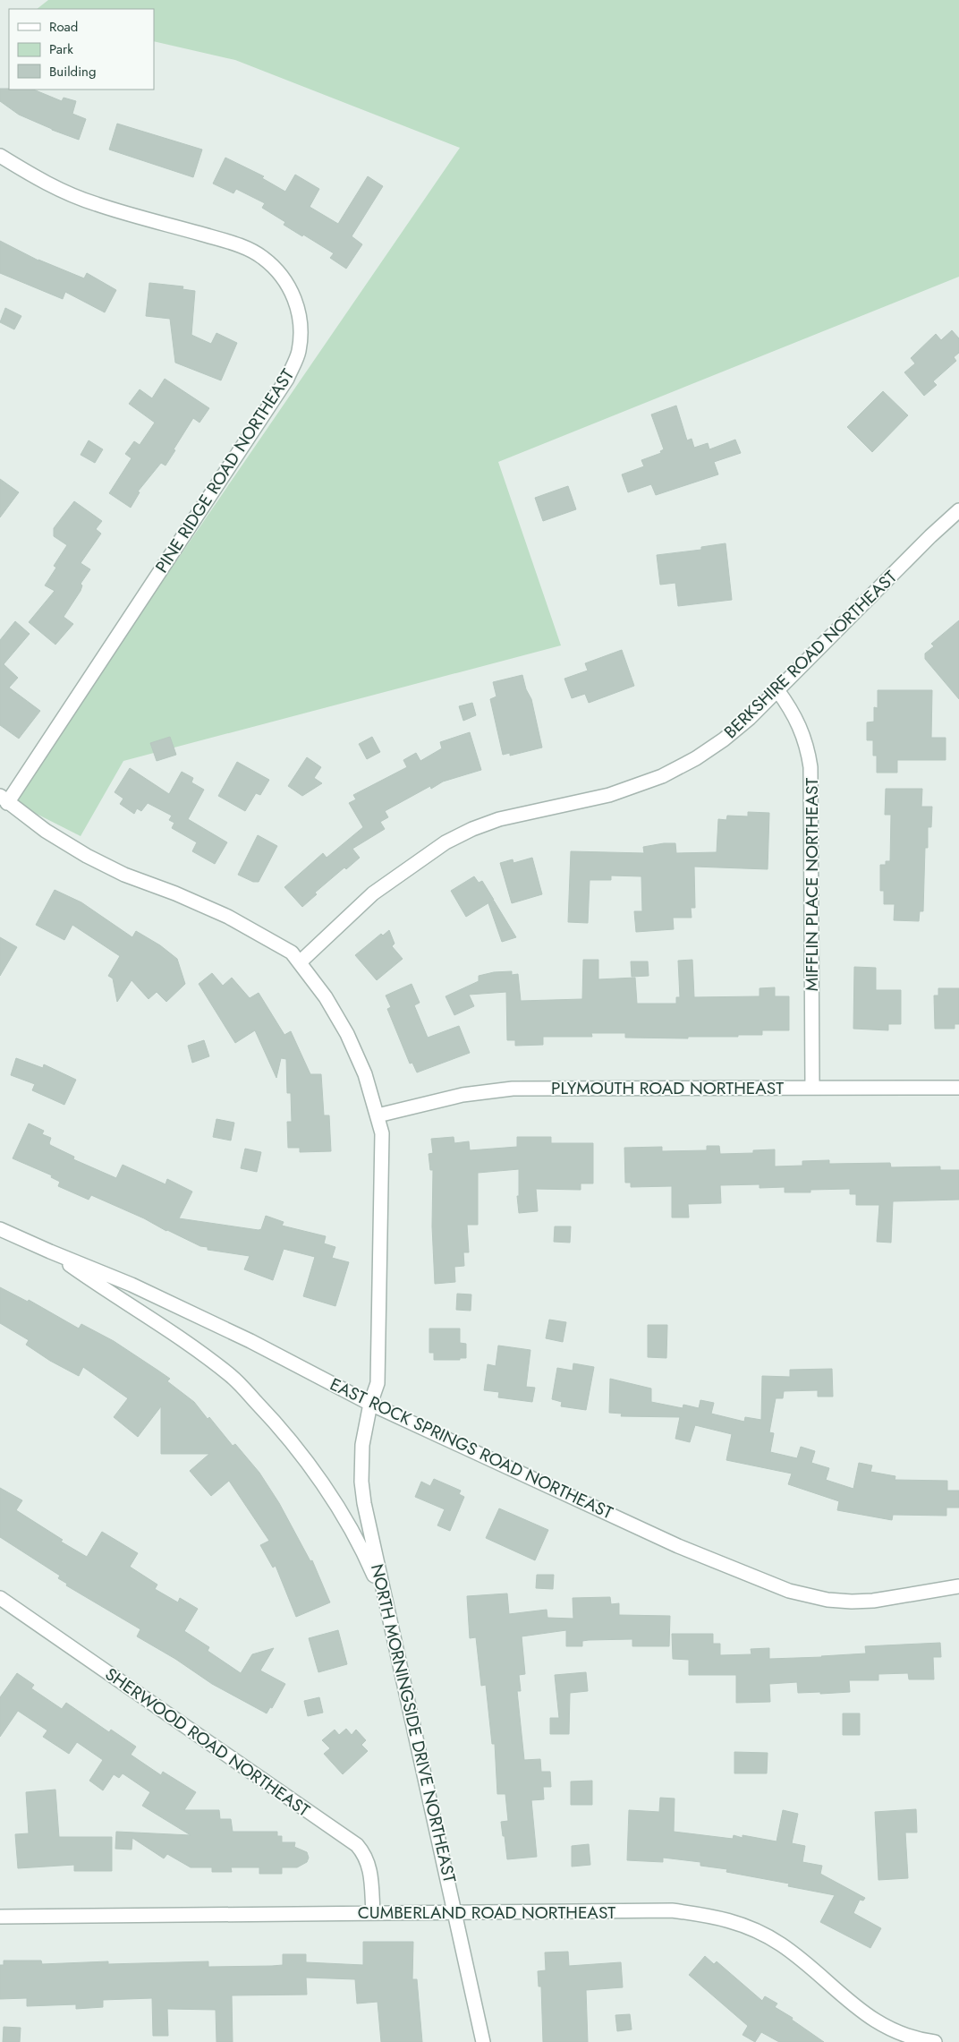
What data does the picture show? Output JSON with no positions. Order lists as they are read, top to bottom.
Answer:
{
  "streets": {
    "street": [
      "PINE RIDGE ROAD NORTHEAST",
      "BERKSHIRE ROAD NORTHEAST",
      "MIFFLIN PLACE NORTHEAST",
      "PLYMOUTH ROAD NORTHEAST",
      "EAST ROCK SPRINGS ROAD NORTHEAST",
      "NORTH MORNINGSIDE DRIVE NORTHEAST",
      "SHERWOOD ROAD NORTHEAST",
      "CUMBERLAND ROAD NORTHEAST"
    ]
  },
  "crossings": [
    ["PINE RIDGE ROAD NORTHEAST", "NORTH MORNINGSIDE DRIVE NORTHEAST"],
    ["BERKSHIRE ROAD NORTHEAST", "MIFFLIN PLACE NORTHEAST"],
    ["BERKSHIRE ROAD NORTHEAST", "NORTH MORNINGSIDE DRIVE NORTHEAST"],
    ["MIFFLIN PLACE NORTHEAST", "PLYMOUTH ROAD NORTHEAST"],
    ["PLYMOUTH ROAD NORTHEAST", "NORTH MORNINGSIDE DRIVE NORTHEAST"],
    ["EAST ROCK SPRINGS ROAD NORTHEAST", "NORTH MORNINGSIDE DRIVE NORTHEAST"],
    ["NORTH MORNINGSIDE DRIVE NORTHEAST", "CUMBERLAND ROAD NORTHEAST"],
    ["SHERWOOD ROAD NORTHEAST", "CUMBERLAND ROAD NORTHEAST"]
  ],
  "legend": ["Road", "Park", "Building"]
}
